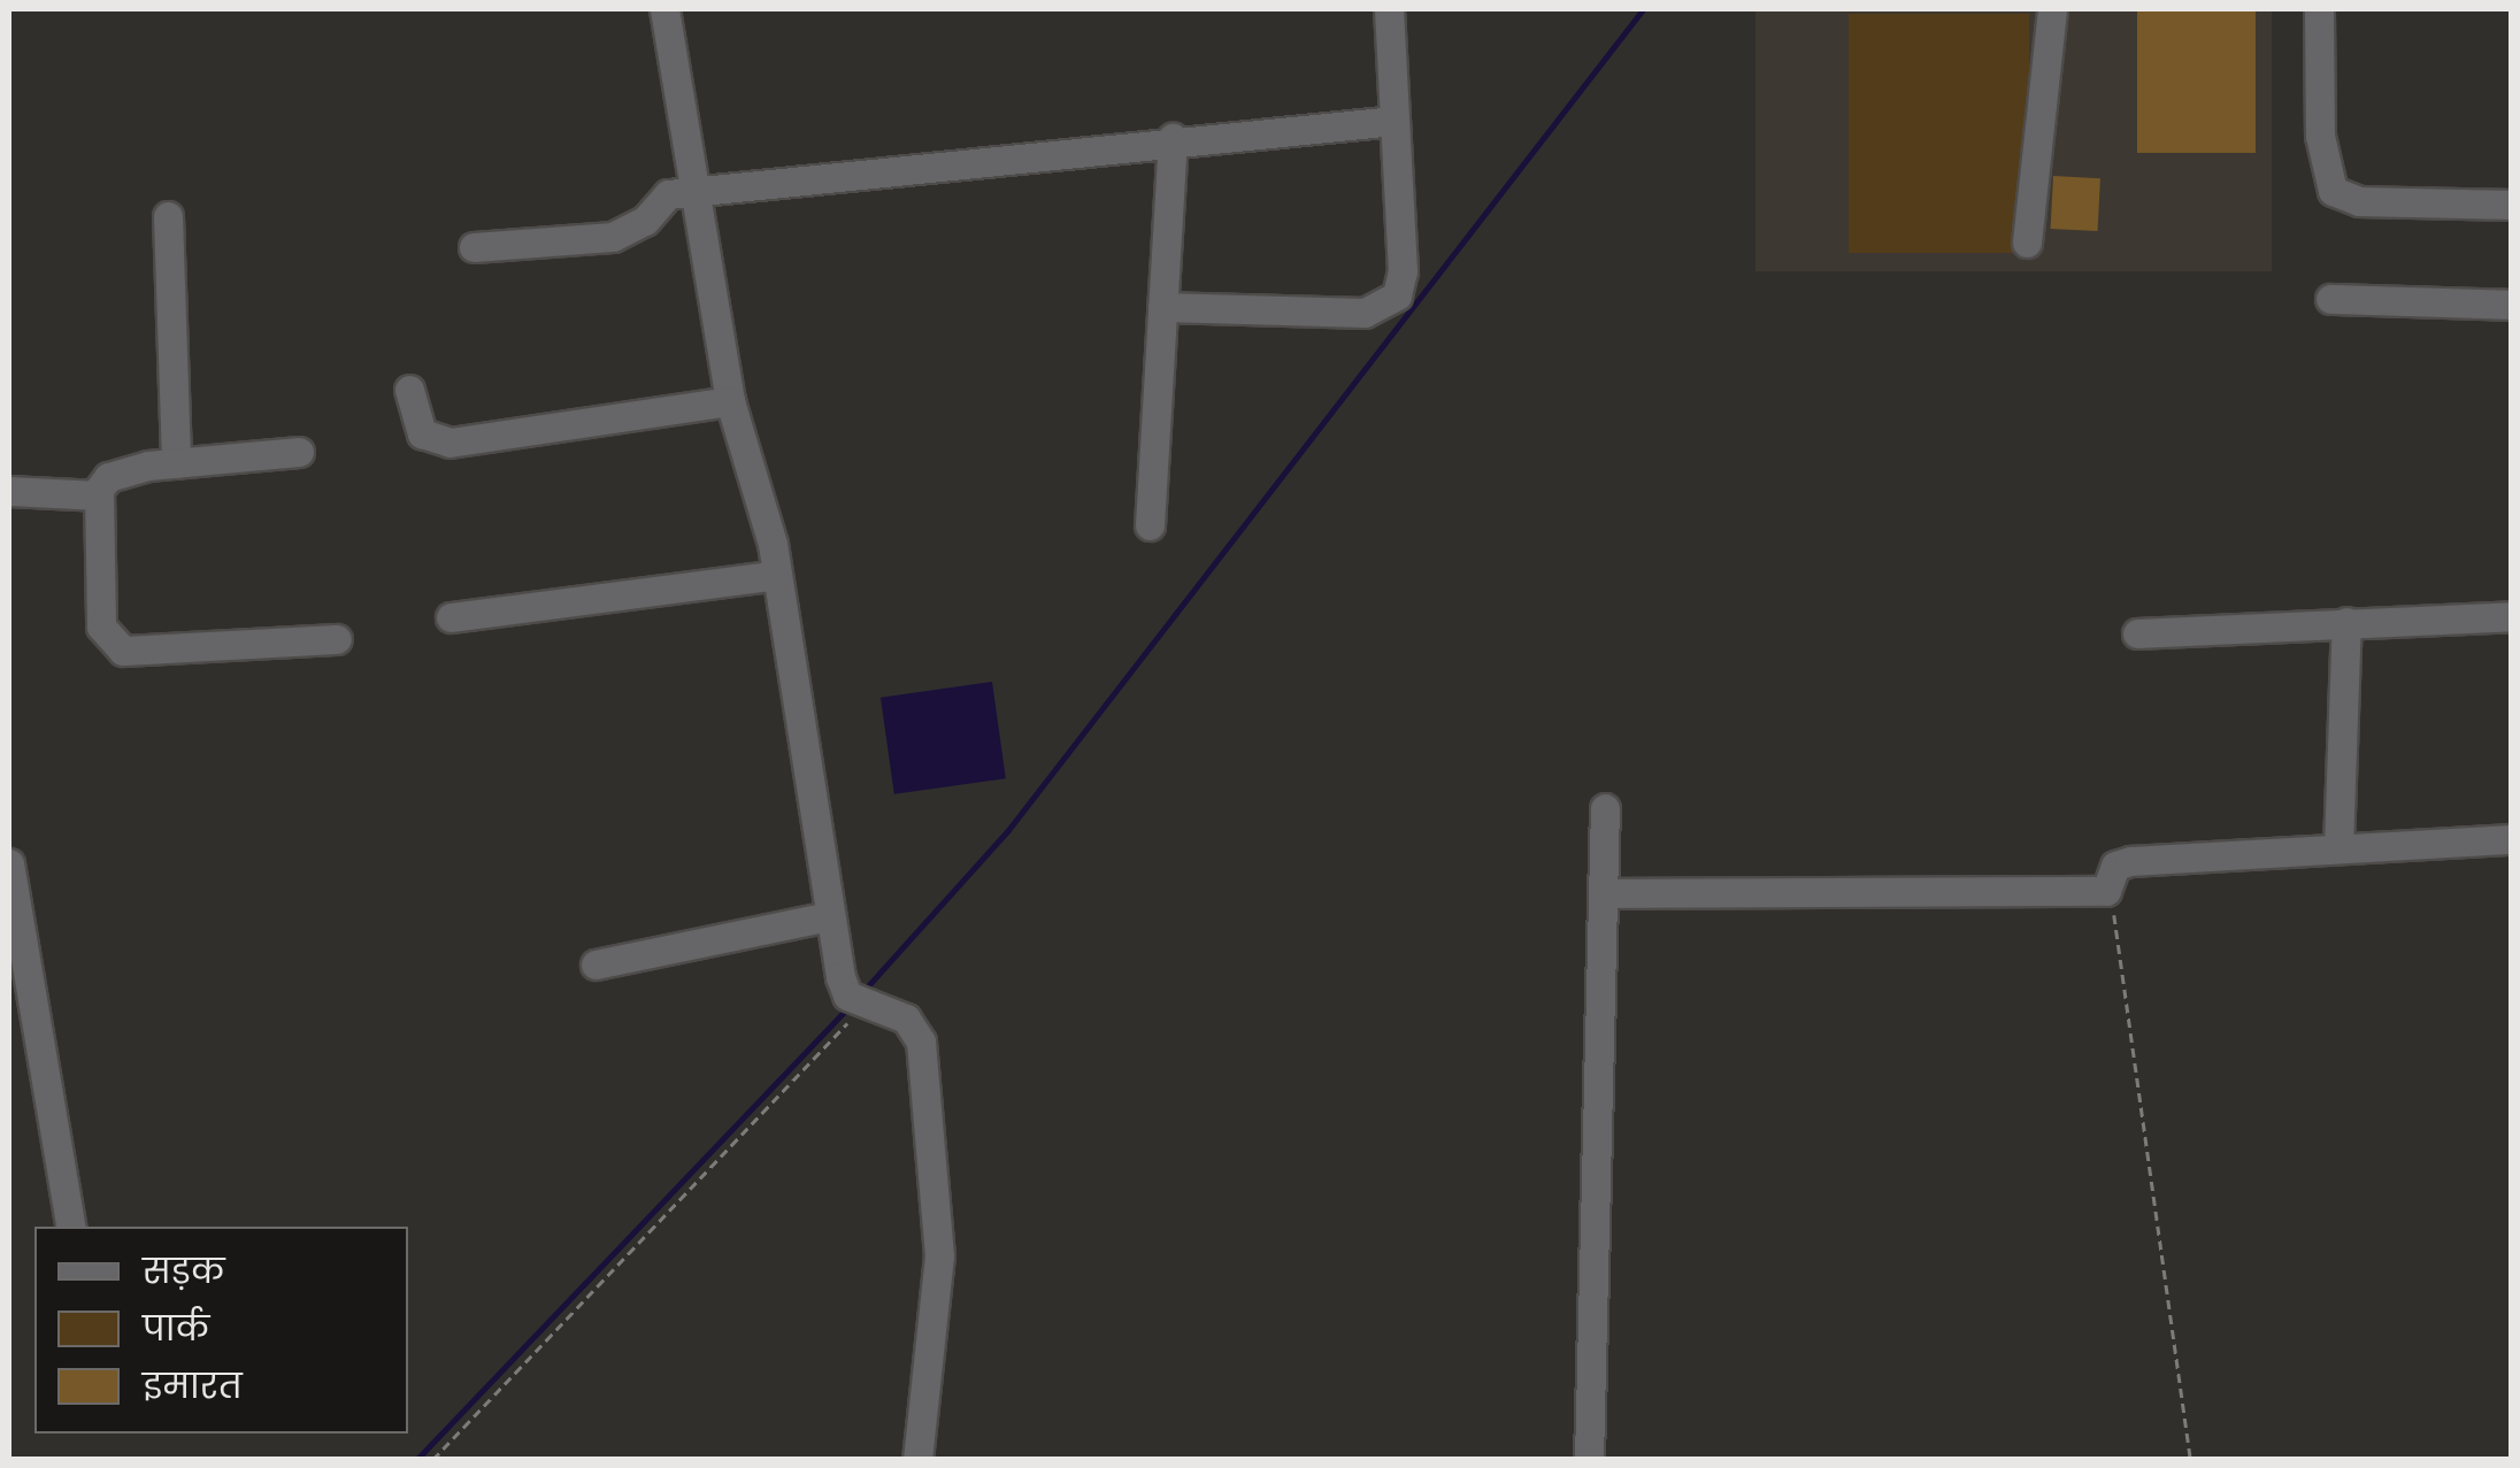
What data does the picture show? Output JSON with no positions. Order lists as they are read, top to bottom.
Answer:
{
  "legend": ["सड़क", "पार्क", "इमारत"]
}
